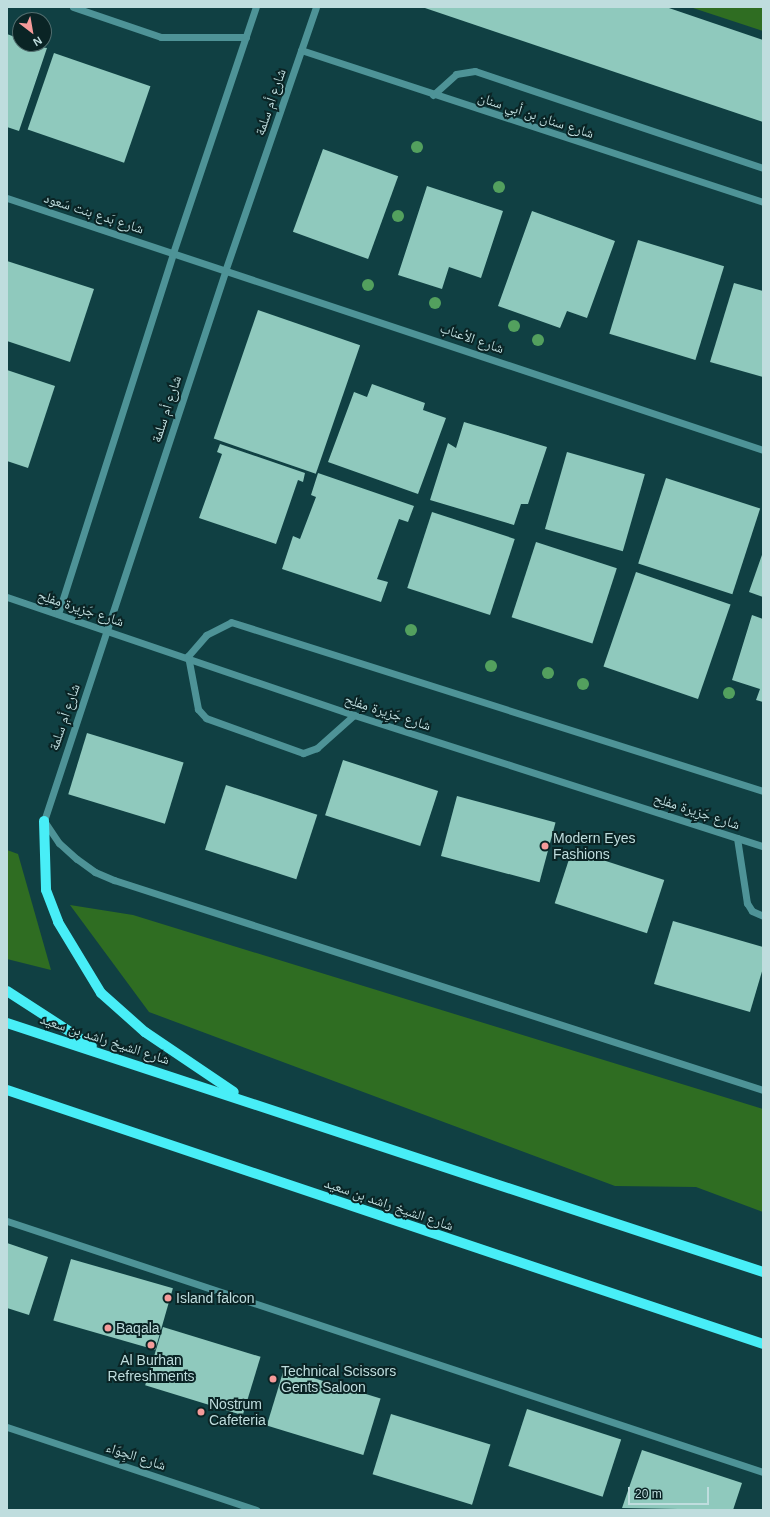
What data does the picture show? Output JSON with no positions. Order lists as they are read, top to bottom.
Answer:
{
  "streets": {
    "main road": ["شارع الشيخ راشد بن سعيد"],
    "street": [
      "شارع أم سلمة",
      "شارع سنان بن أبي سنان",
      "شارع بَدع بنت سَعود",
      "شارع الأعناب",
      "شارع جَزِيرة مِفلِح",
      "شارع الجِوَاء"
    ]
  },
  "crossings": [
    ["شارع أم سلمة", "شارع سنان بن أبي سنان"],
    ["شارع أم سلمة", "شارع الأعناب"],
    ["شارع أم سلمة", "شارع جَزِيرة مِفلِح"],
    ["شارع بَدع بنت سَعود", "شارع الأعناب"]
  ],
  "places": [
    "Modern Eyes Fashions",
    "Island falcon",
    "Baqala",
    "Al Burhan Refreshments",
    "Technical Scissors Gents Saloon",
    "Nostrum Cafeteria"
  ],
  "scale_bar": "20 m",
  "north": "bottom right"
}
